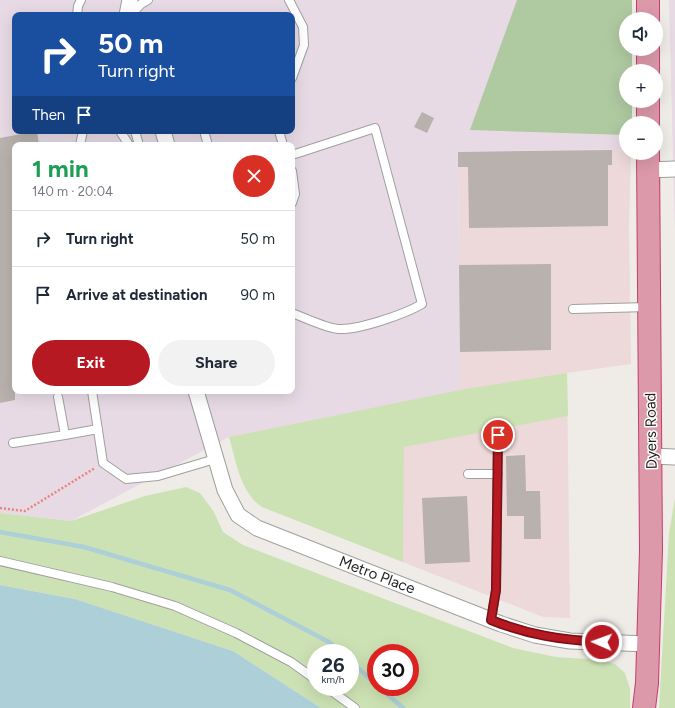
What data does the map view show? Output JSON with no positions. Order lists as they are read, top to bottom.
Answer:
{
  "streets": {
    "highway": ["Dyers Road"],
    "street": ["Metro Place"]
  },
  "crossings": [
    ["Dyers Road", "Metro Place"]
  ],
  "page": {
    "map_buttons": ["+", "−"],
    "turn": ["50 m", "Turn right"],
    "then": "Then",
    "heading": ["1 min", "140 m · 20:04"],
    "list": [
      {
        "name": "Turn right",
        "value": "50 m"
      },
      {
        "name": "Arrive at destination",
        "value": "90 m"
      }
    ],
    "buttons": ["Exit", "Share"],
    "speed": "26 km/h",
    "limit": "30"
  }
}
